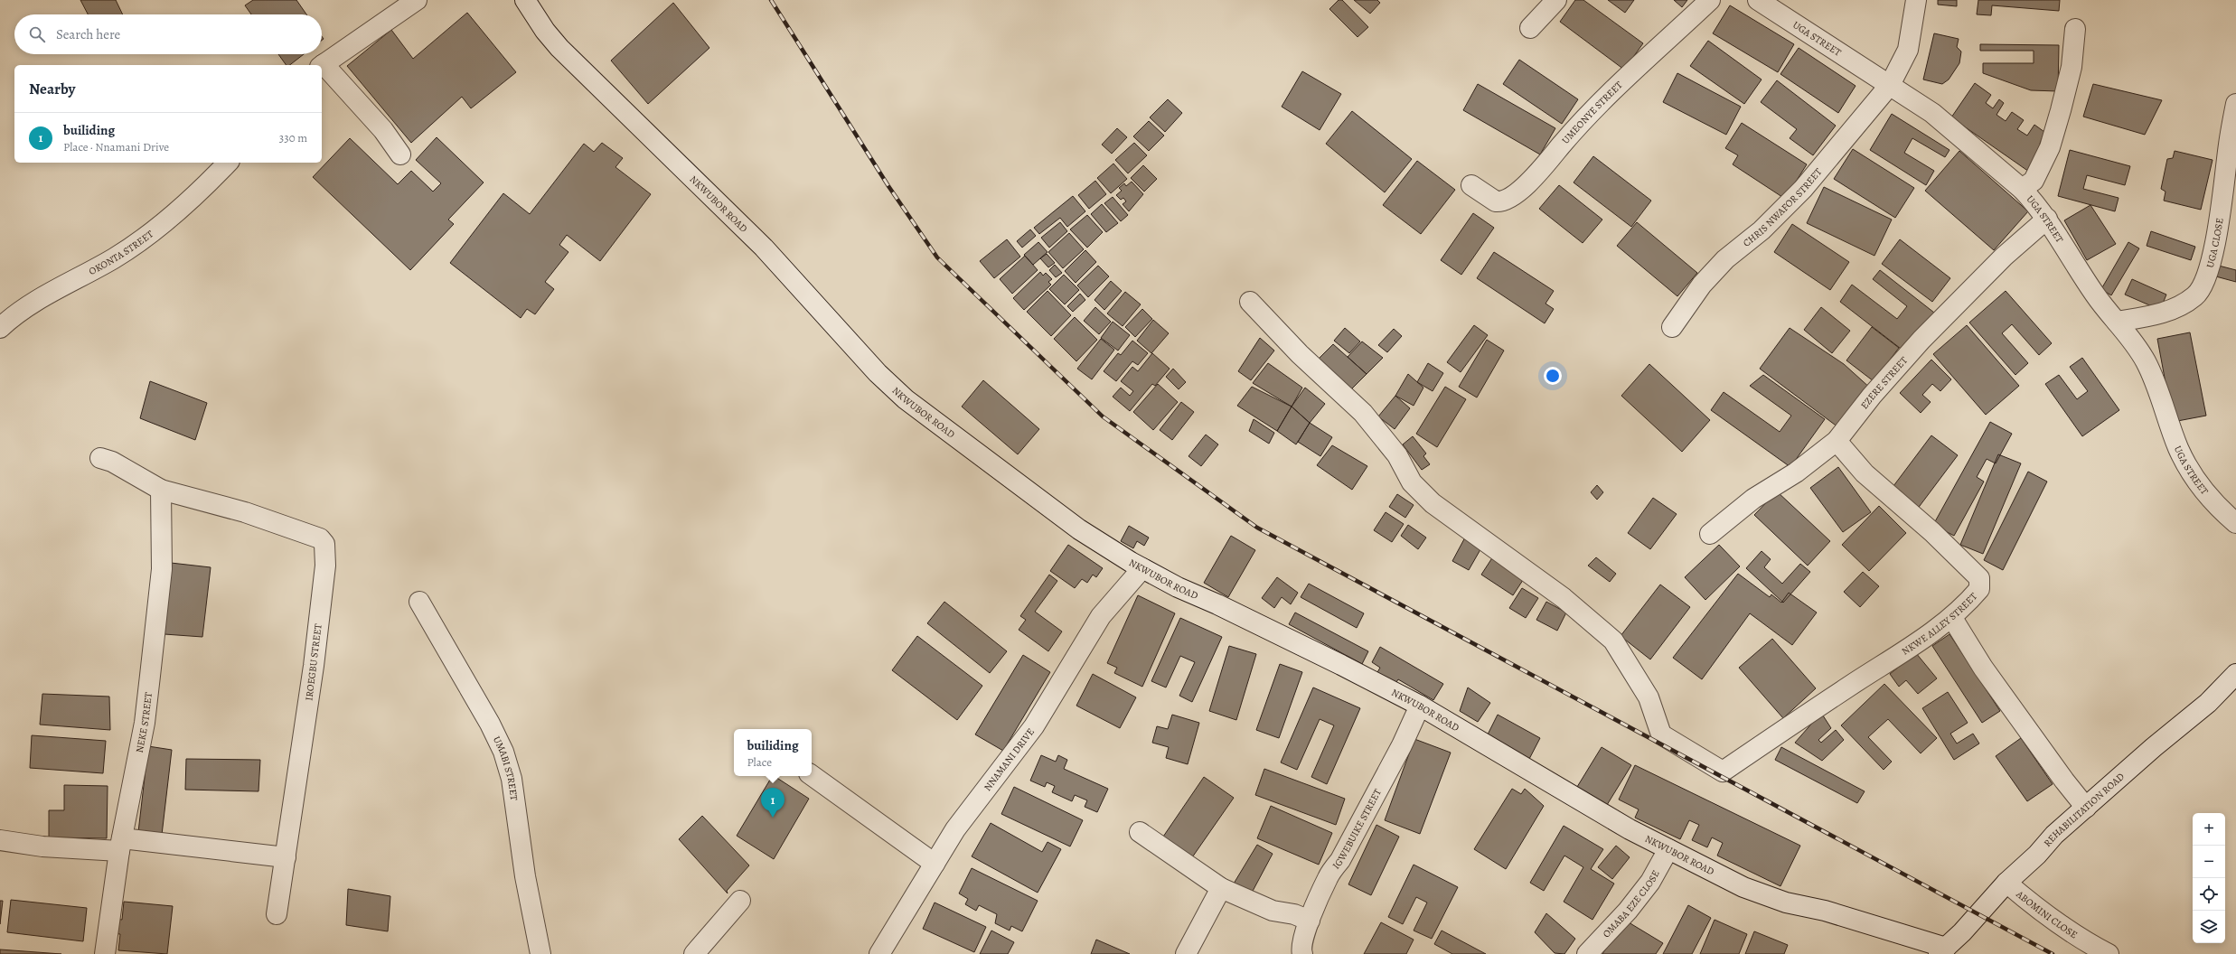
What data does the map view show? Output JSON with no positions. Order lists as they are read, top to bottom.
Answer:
{
  "streets": {
    "street": [
      "UGA STREET",
      "UMEONYE STREET",
      "NKWUBOR ROAD",
      "CHRIS NWAFOR STREET",
      "UGA CLOSE",
      "OKONTA STREET",
      "EZERE STREET",
      "NKWE ALLEY STREET",
      "IROEGBU STREET",
      "NEKE STREET",
      "NNAMANI DRIVE",
      "UMABI STREET",
      "REHABILITATION ROAD",
      "IGWEBUIKE STREET",
      "OMABA EZE CLOSE",
      "ABOMINI CLOSE"
    ]
  },
  "crossings": [
    ["UGA STREET", "CHRIS NWAFOR STREET"],
    ["UGA STREET", "UGA CLOSE"],
    ["UGA STREET", "EZERE STREET"],
    ["NKWUBOR ROAD", "NNAMANI DRIVE"],
    ["NKWUBOR ROAD", "REHABILITATION ROAD"],
    ["NKWUBOR ROAD", "IGWEBUIKE STREET"],
    ["NKWUBOR ROAD", "OMABA EZE CLOSE"],
    ["EZERE STREET", "NKWE ALLEY STREET"],
    ["IROEGBU STREET", "NEKE STREET"],
    ["REHABILITATION ROAD", "ABOMINI CLOSE"]
  ],
  "page": {
    "search": "Search here",
    "heading": "Nearby",
    "list": [
      {
        "mark": "1",
        "name": "builiding",
        "note": "Place · Nnamani Drive",
        "value": "330 m"
      }
    ],
    "popup": ["builiding", "Place"],
    "pins": "1",
    "map_buttons": ["+", "−"]
  }
}
